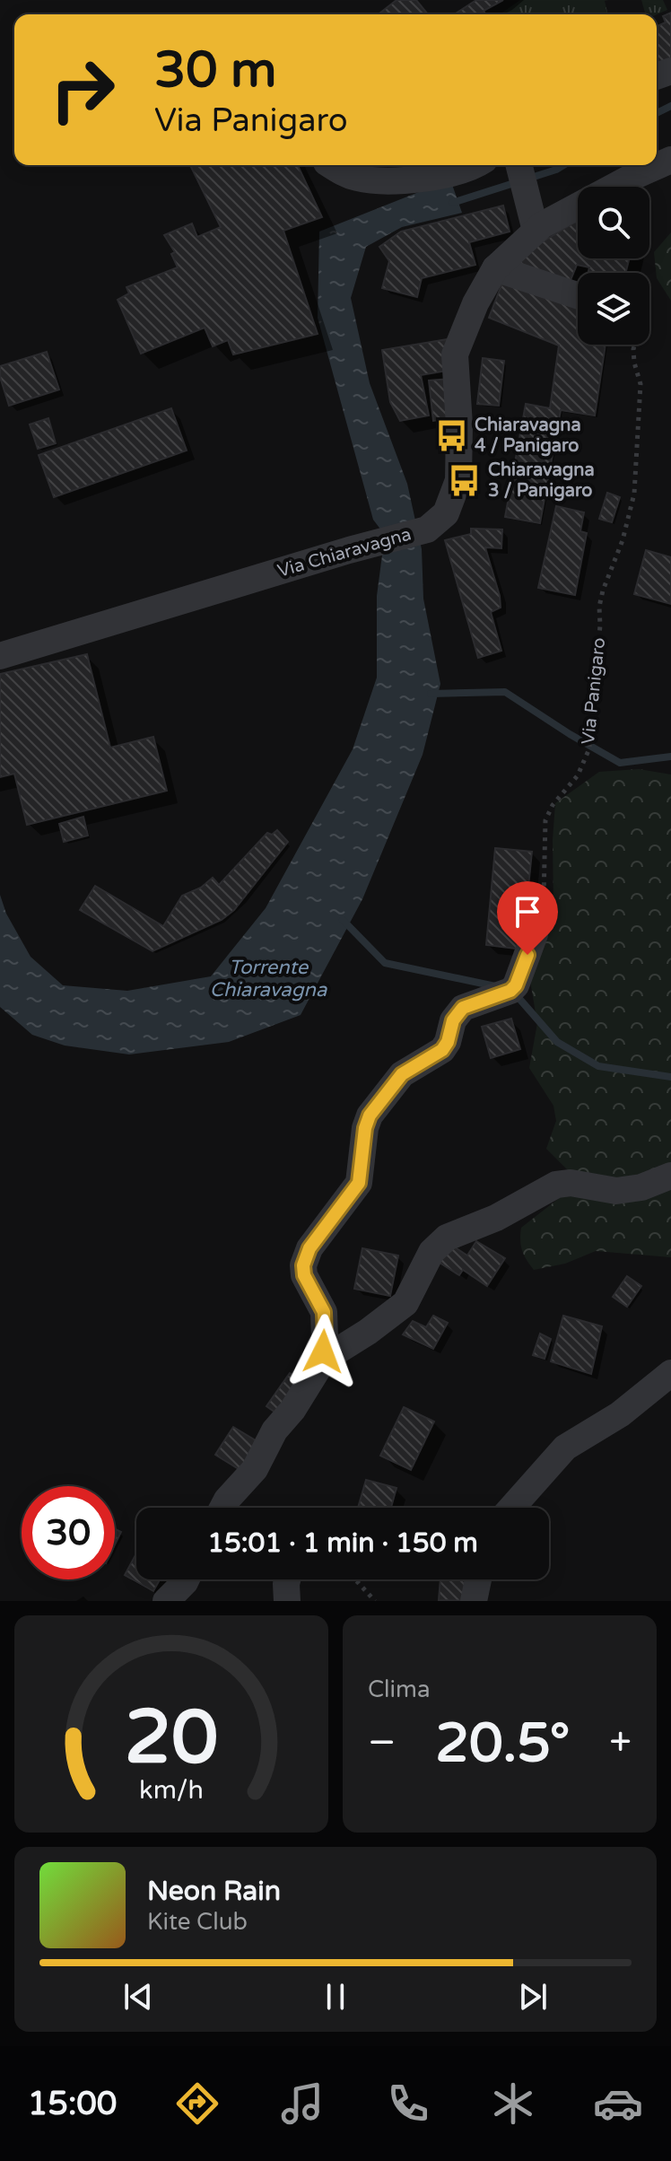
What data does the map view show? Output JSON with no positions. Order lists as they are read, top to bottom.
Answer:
{
  "streets": {
    "street": ["Via Chiaravagna"],
    "path": ["Via Panigaro"]
  },
  "water": ["Torrente Chiaravagna"],
  "places": {
    "bus stop": ["Chiaravagna 4 / Panigaro", "Chiaravagna 3 / Panigaro"]
  },
  "page": {
    "turn": ["30 m", "Via Panigaro"],
    "limit": "30",
    "trip": "15:01 · 1 min · 150 m",
    "tile": "Clima",
    "heat": ["−", "20.5°", "+"],
    "song": ["Neon Rain", "Kite Club"],
    "tabs": "15:00",
    "gauge": ["20", "km/h"]
  }
}
